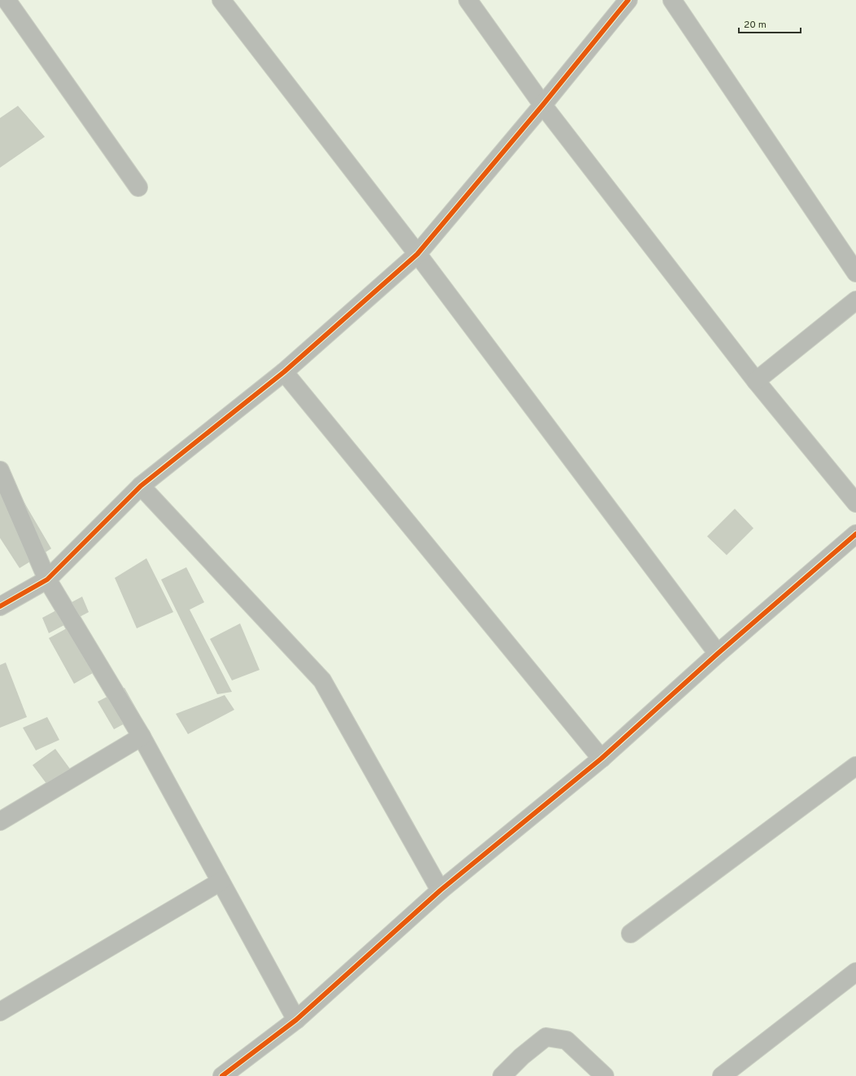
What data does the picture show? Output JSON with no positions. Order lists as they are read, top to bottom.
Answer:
{
  "scale_bar": "20 m"
}
